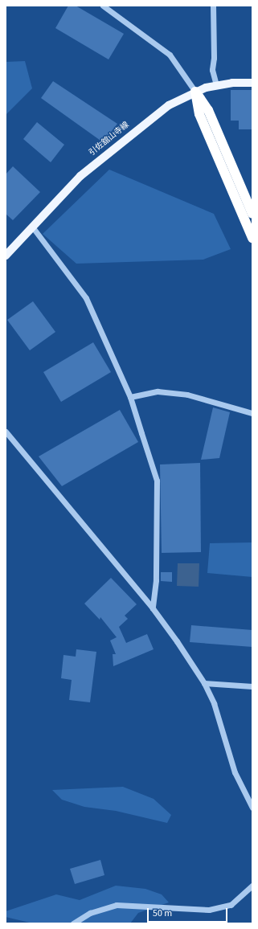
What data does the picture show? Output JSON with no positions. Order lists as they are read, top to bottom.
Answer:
{
  "streets": {
    "main road": ["引佐舘山寺線"]
  },
  "scale_bar": "50 m"
}
